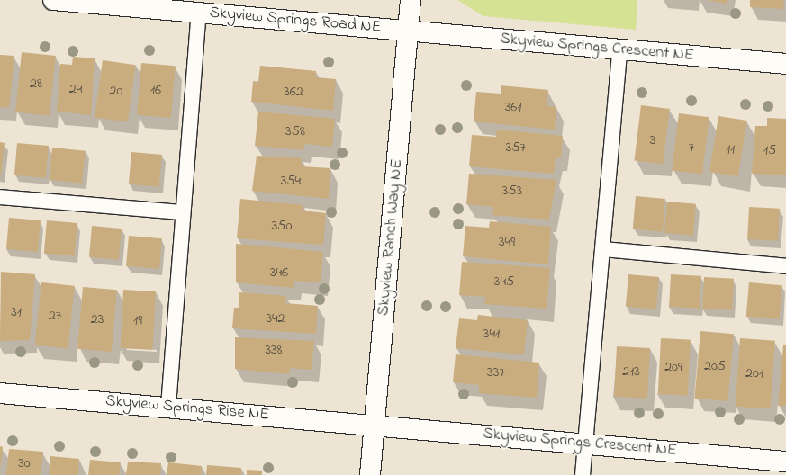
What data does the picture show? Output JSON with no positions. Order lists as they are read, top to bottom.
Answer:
{
  "streets": {
    "street": [
      "Skyview Springs Road NE",
      "Skyview Springs Crescent NE",
      "Skyview Ranch Way NE",
      "Skyview Springs Rise NE"
    ]
  },
  "crossings": [
    ["Skyview Springs Road NE", "Skyview Springs Crescent NE"],
    ["Skyview Springs Road NE", "Skyview Ranch Way NE"],
    ["Skyview Springs Crescent NE", "Skyview Ranch Way NE"],
    ["Skyview Springs Crescent NE", "Skyview Springs Rise NE"],
    ["Skyview Ranch Way NE", "Skyview Springs Rise NE"]
  ],
  "house_numbers": [
    "28",
    "24",
    "16",
    "20",
    "362",
    "361",
    "358",
    "3",
    "357",
    "7",
    "11",
    "15",
    "354",
    "353",
    "350",
    "349",
    "346",
    "345",
    "31",
    "27",
    "342",
    "23",
    "19",
    "341",
    "338",
    "205",
    "209",
    "213",
    "337",
    "201",
    "30"
  ]
}
